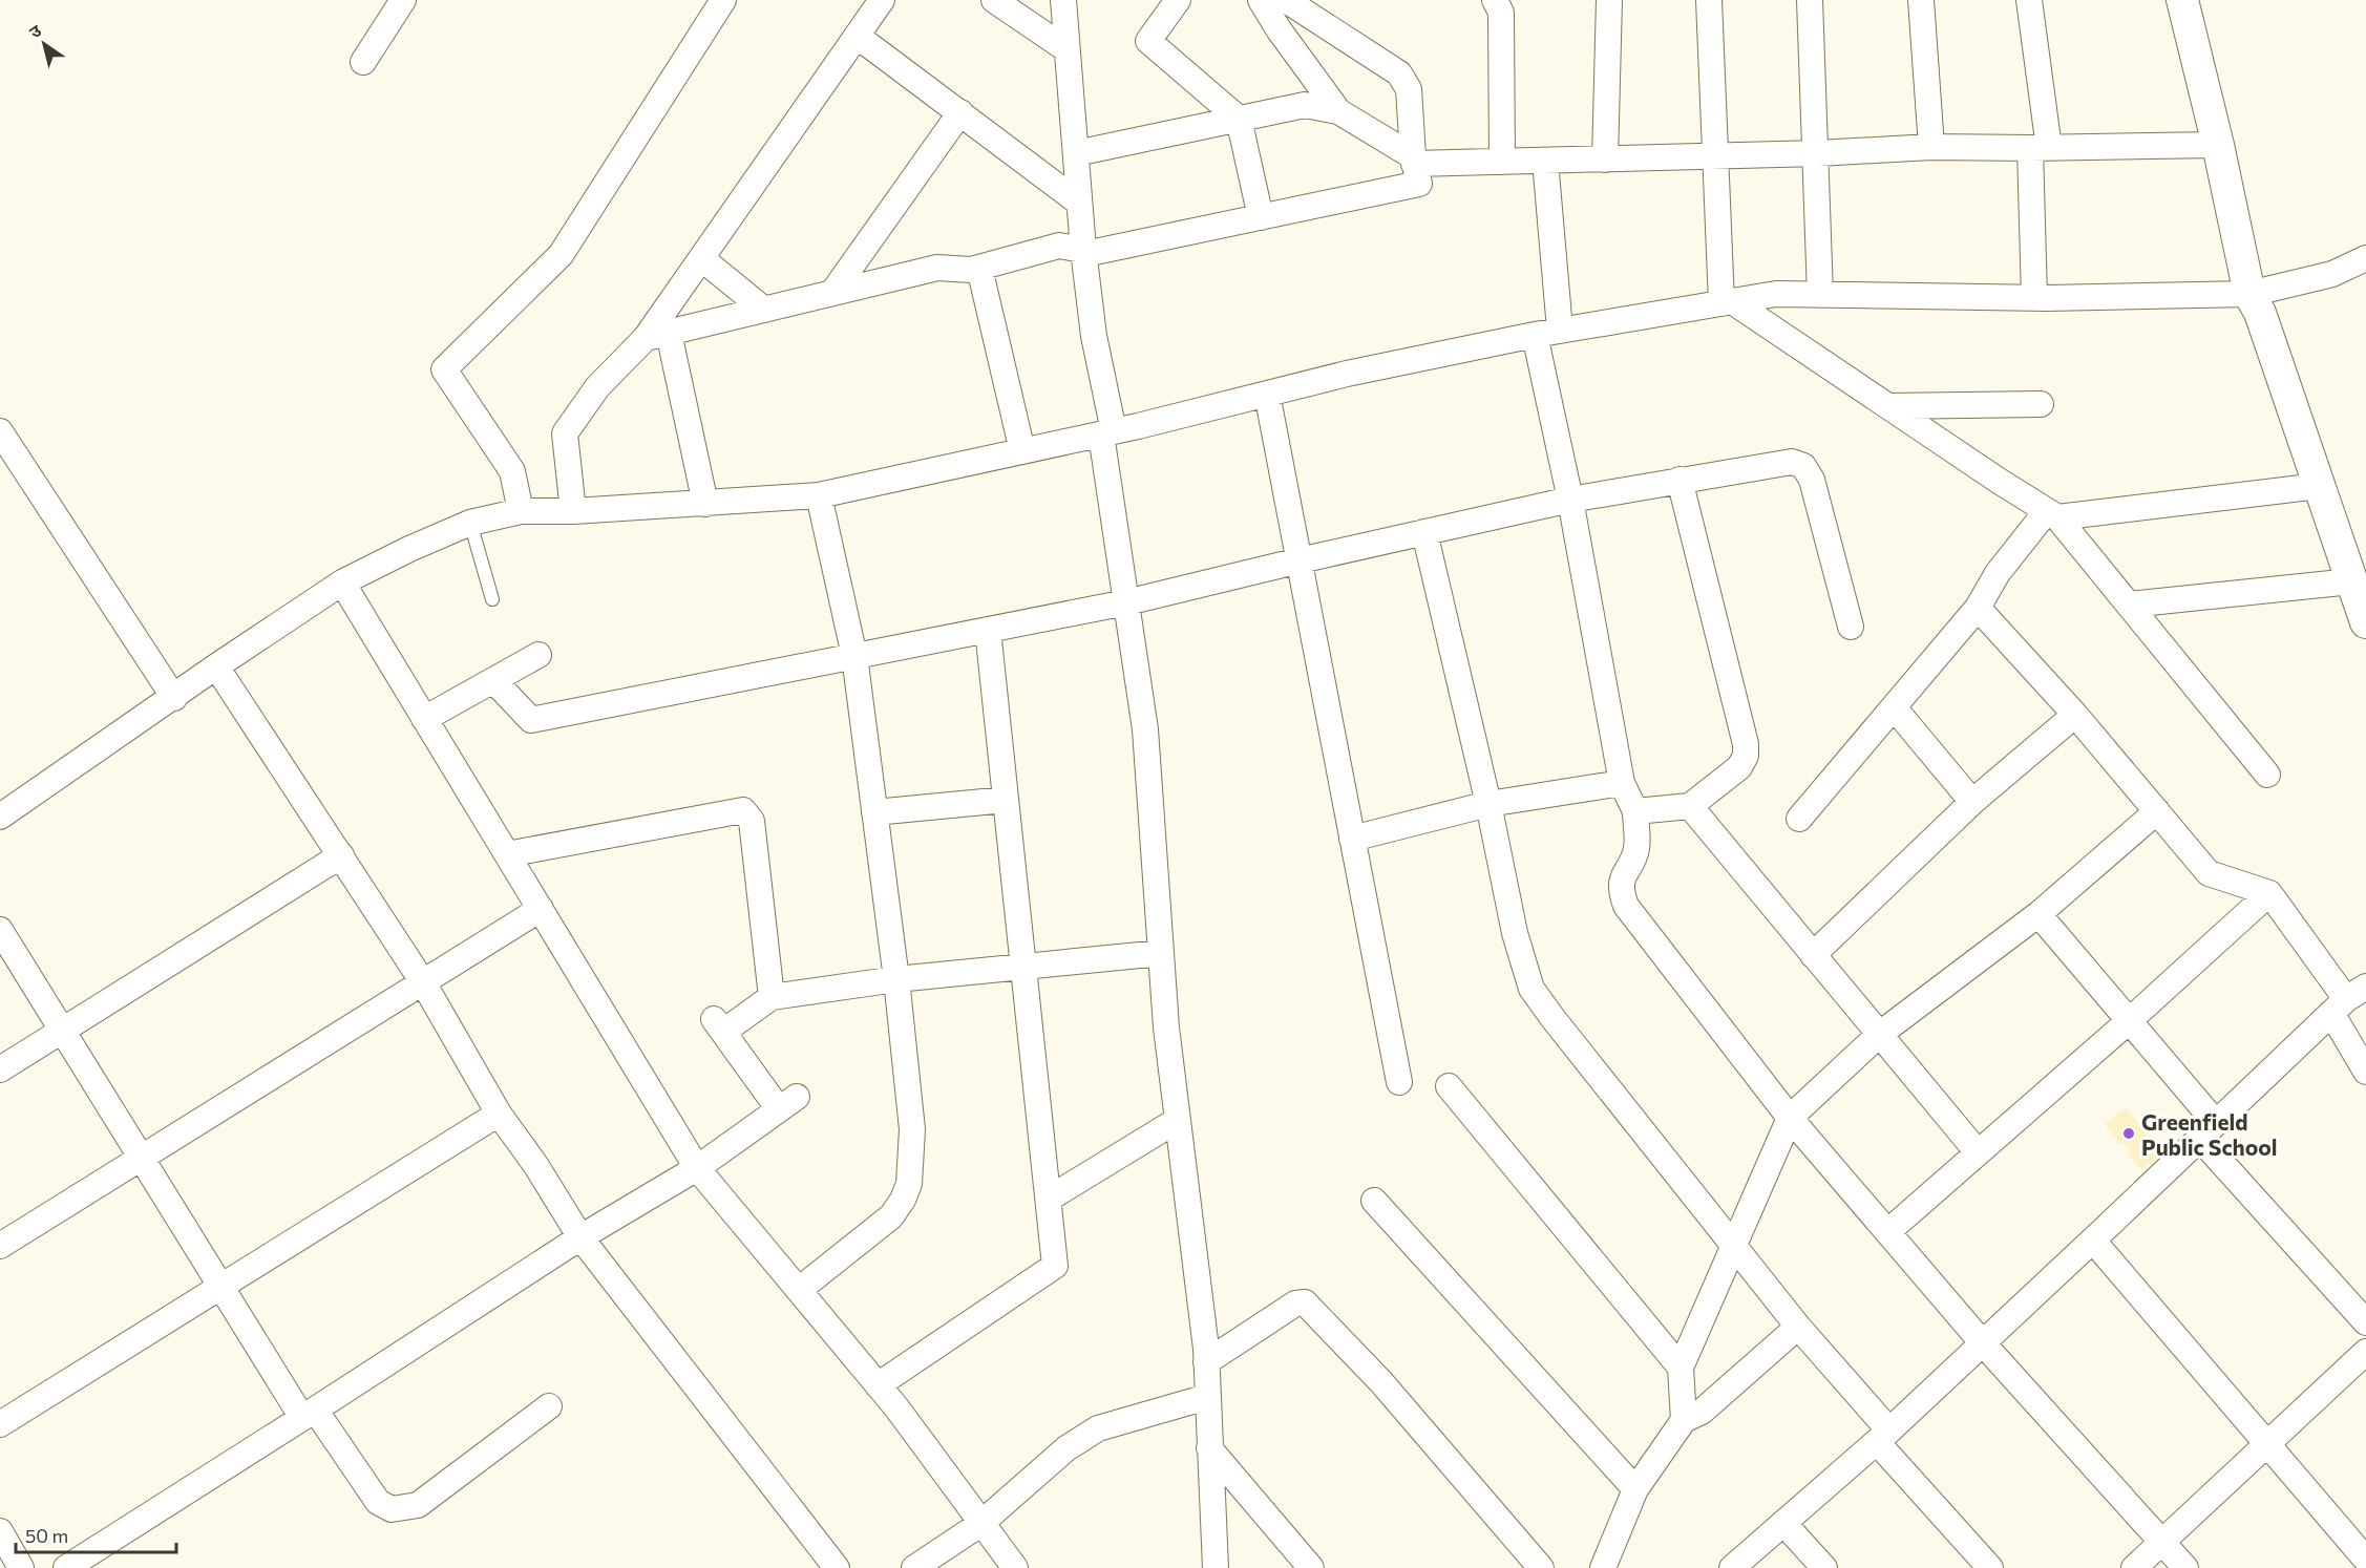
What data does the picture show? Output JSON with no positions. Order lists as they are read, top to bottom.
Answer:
{
  "places": ["Greenfield Public School"],
  "scale_bar": "50 m",
  "north": "top left"
}
